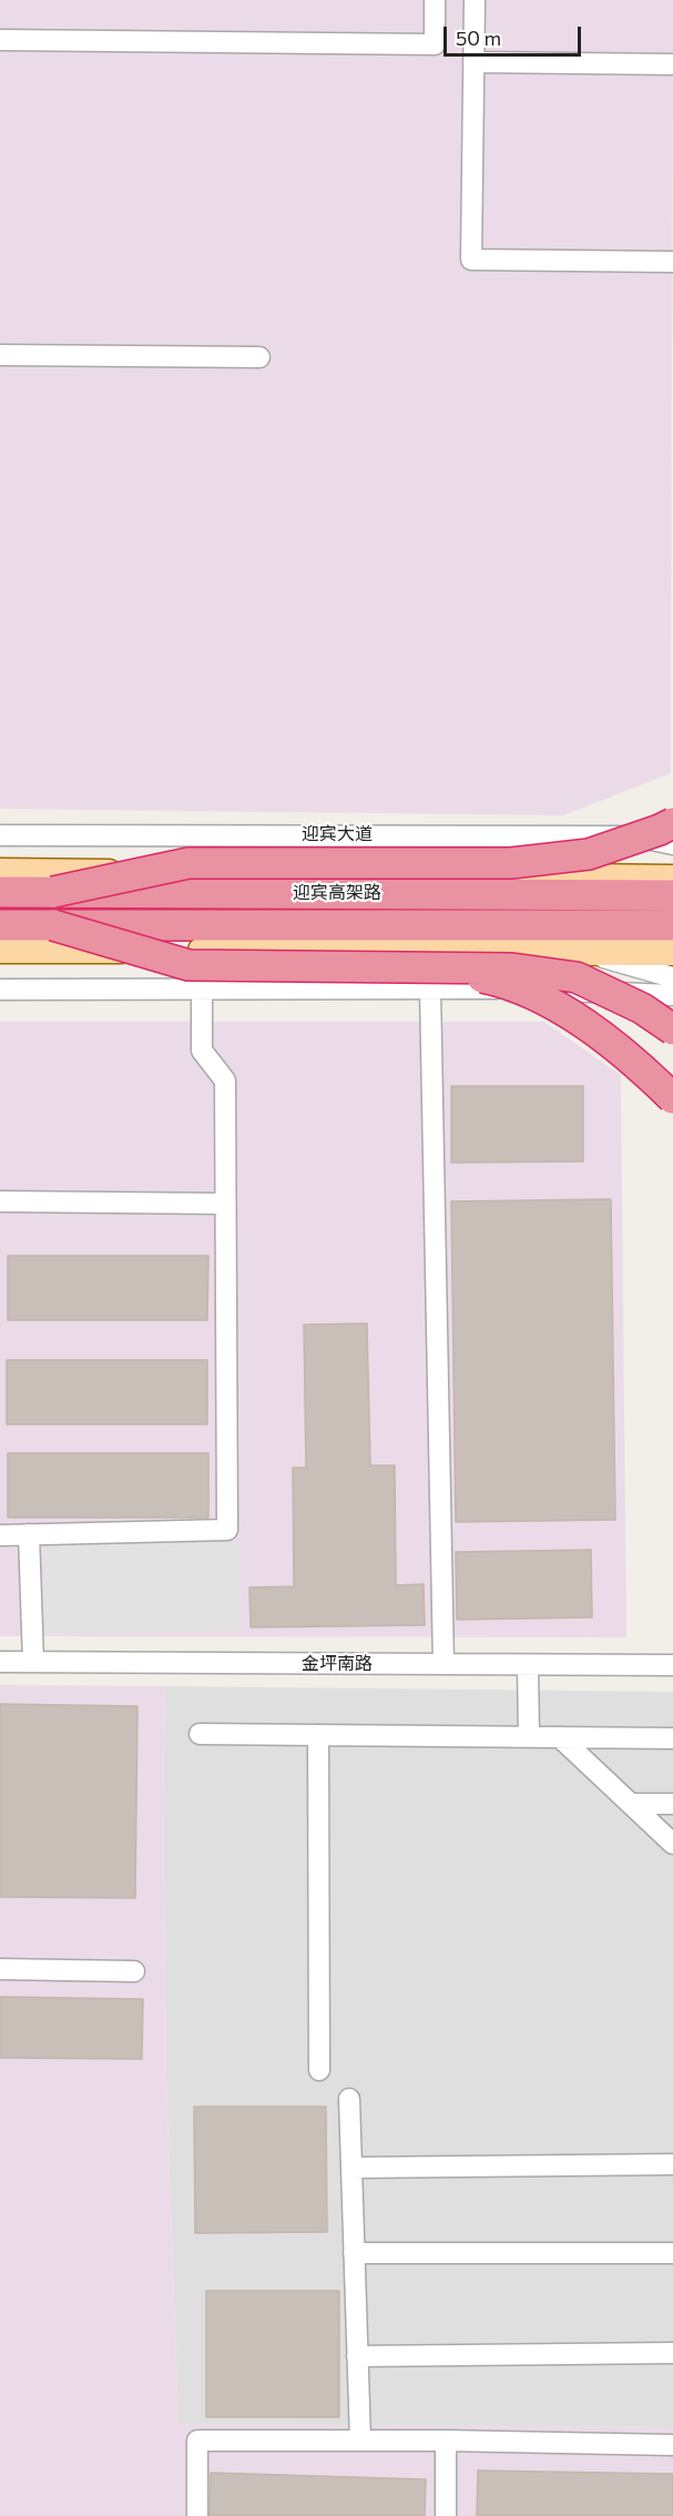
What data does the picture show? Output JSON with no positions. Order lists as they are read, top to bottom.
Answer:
{
  "streets": {
    "highway": ["迎宾高架路"],
    "street": ["迎宾大道", "金坪南路"]
  },
  "scale_bar": "50 m"
}
